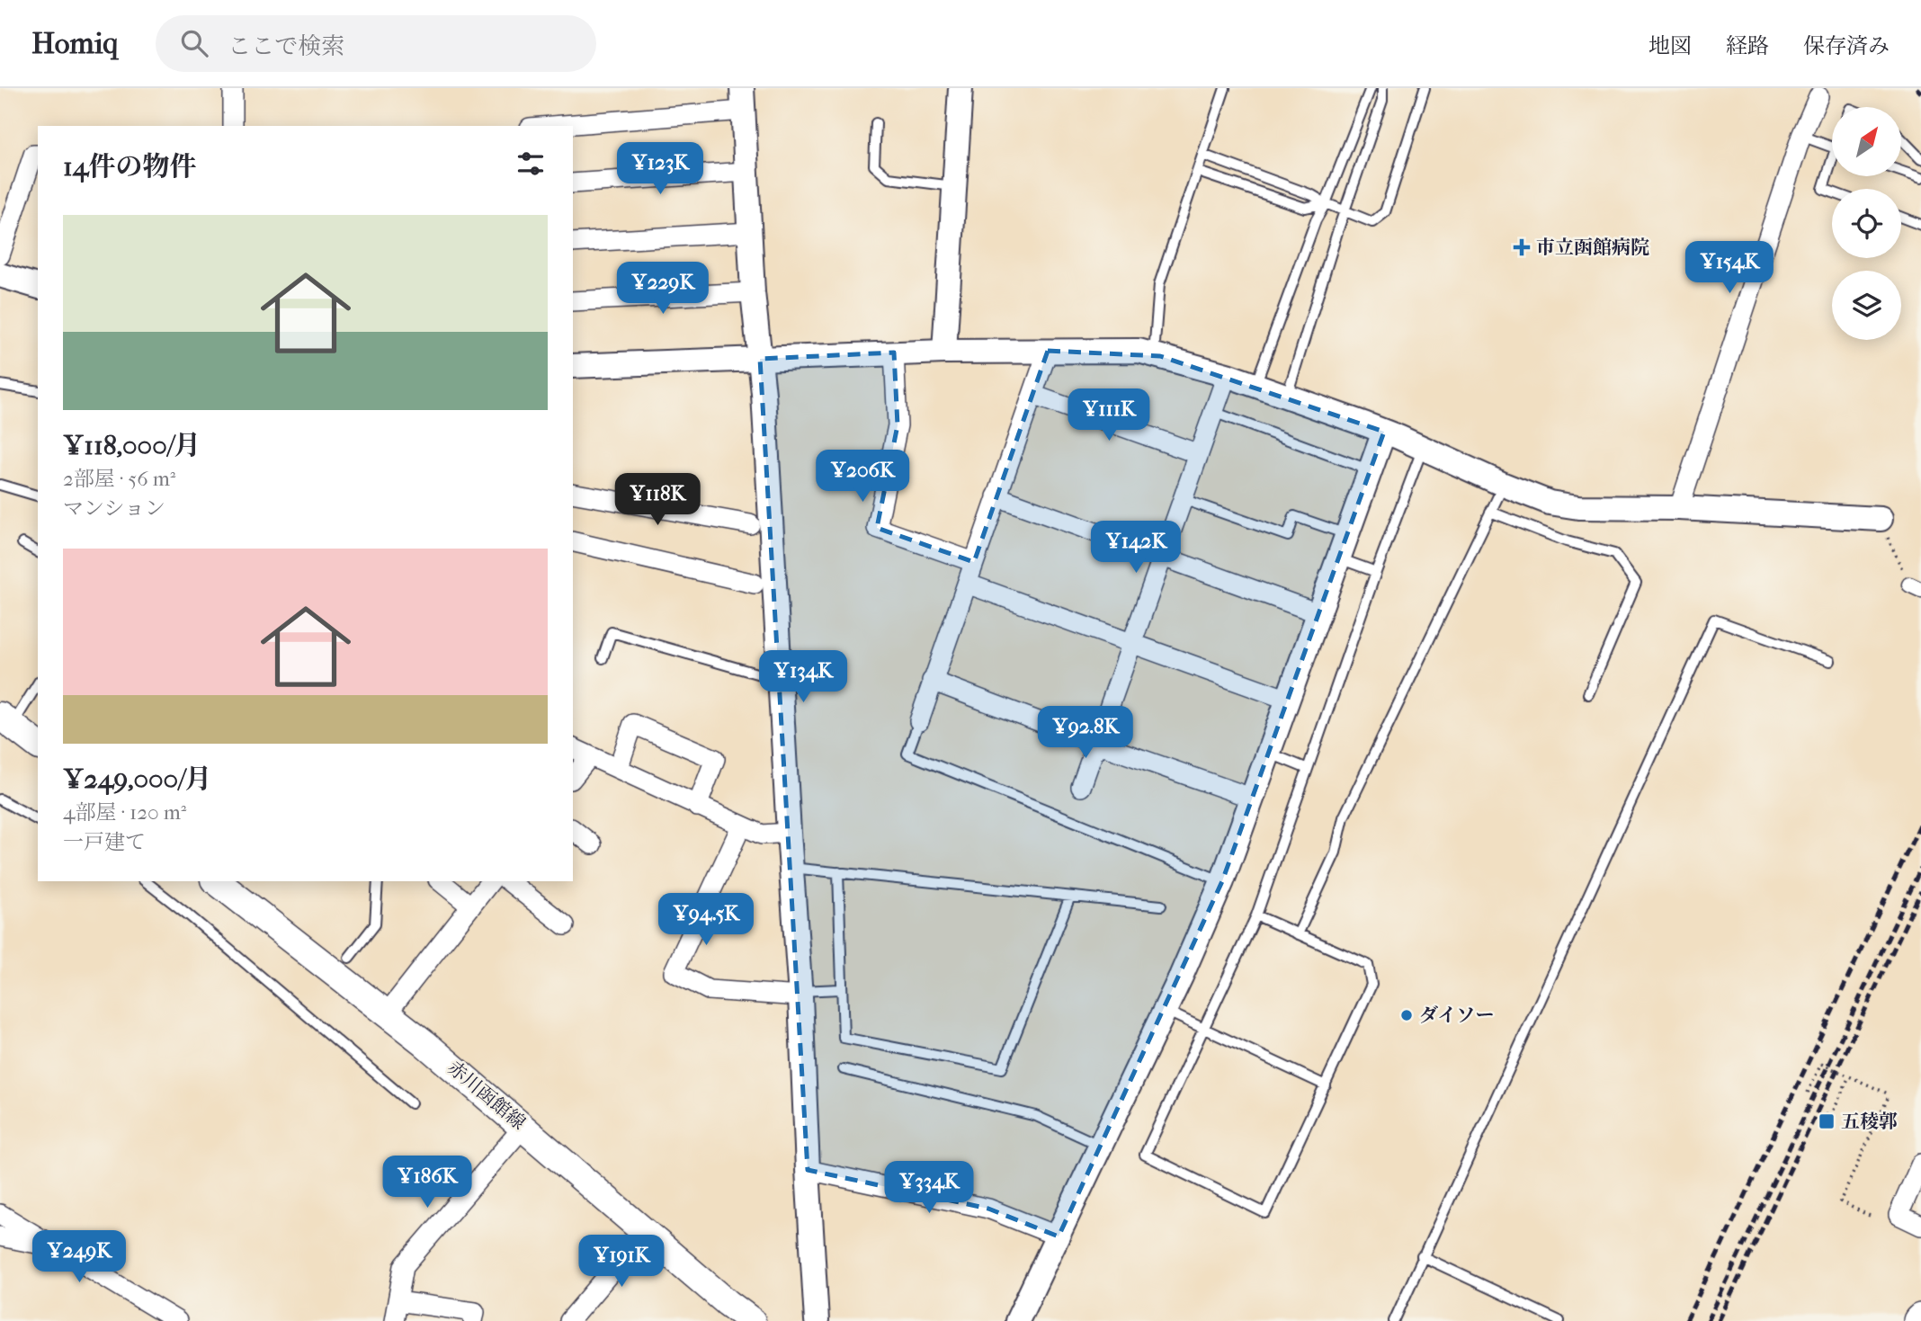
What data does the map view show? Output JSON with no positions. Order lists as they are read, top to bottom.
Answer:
{
  "streets": {
    "main road": ["赤川函館線"]
  },
  "places": {
    "health": ["市立函館病院"],
    "other": ["ダイソー"],
    "transit": ["五稜郭"]
  },
  "north": "top right",
  "page": {
    "header": "Homiq",
    "search": "ここで検索",
    "nav": ["地図", "経路", "保存済み"],
    "heading": "14件の物件",
    "price": [
      "¥123K",
      "¥154K",
      "¥229K",
      "¥111K",
      "¥206K",
      "¥118K",
      "¥142K",
      "¥134K",
      "¥92.8K",
      "¥94.5K",
      "¥186K",
      "¥334K",
      "¥249K",
      "¥191K"
    ],
    "list": [
      {
        "name": "¥118,000/月",
        "note": "2部屋 · 56 m² · マンション"
      },
      {
        "name": "¥249,000/月",
        "note": "4部屋 · 120 m² · 一戸建て"
      }
    ]
  }
}
